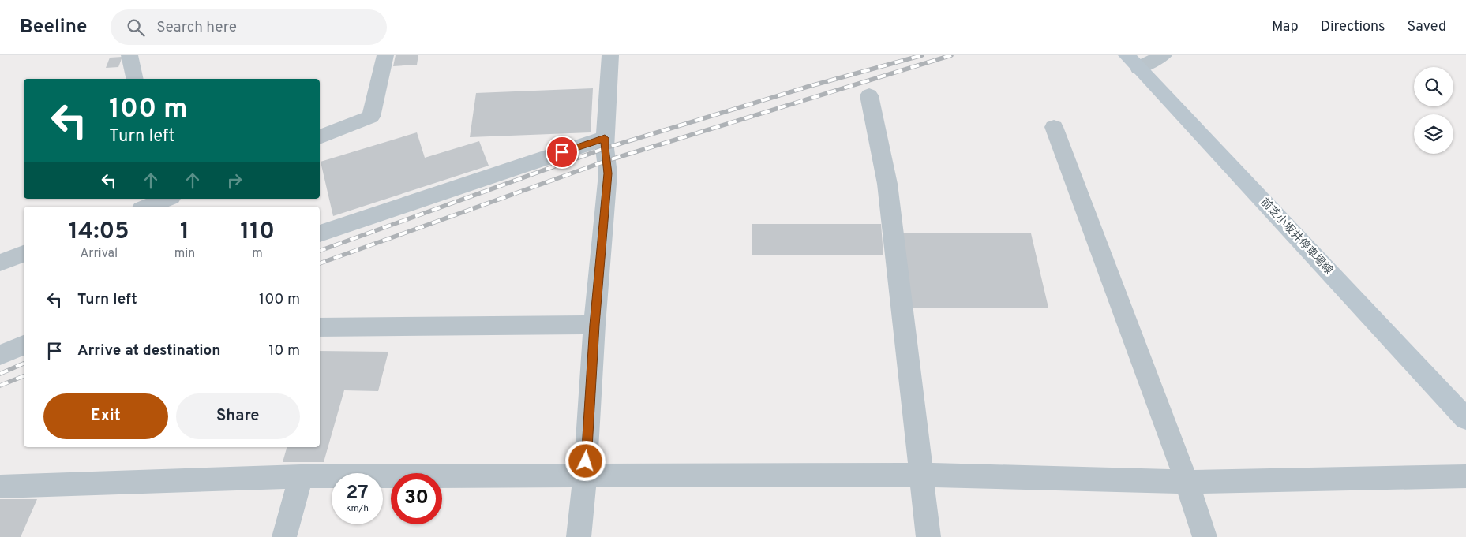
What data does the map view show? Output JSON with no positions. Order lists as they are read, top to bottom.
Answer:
{
  "streets": {
    "main road": ["前芝小坂井停車場線"]
  },
  "page": {
    "header": "Beeline",
    "search": "Search here",
    "nav": ["Map", "Directions", "Saved"],
    "turn": ["100 m", "Turn left"],
    "eta": [
      "14:05",
      "Arrival",
      "1",
      "min",
      "110",
      "m"
    ],
    "list": [
      {
        "name": "Turn left",
        "value": "100 m"
      },
      {
        "name": "Arrive at destination",
        "value": "10 m"
      }
    ],
    "buttons": ["Exit", "Share"],
    "speed": "27 km/h",
    "limit": "30"
  }
}
